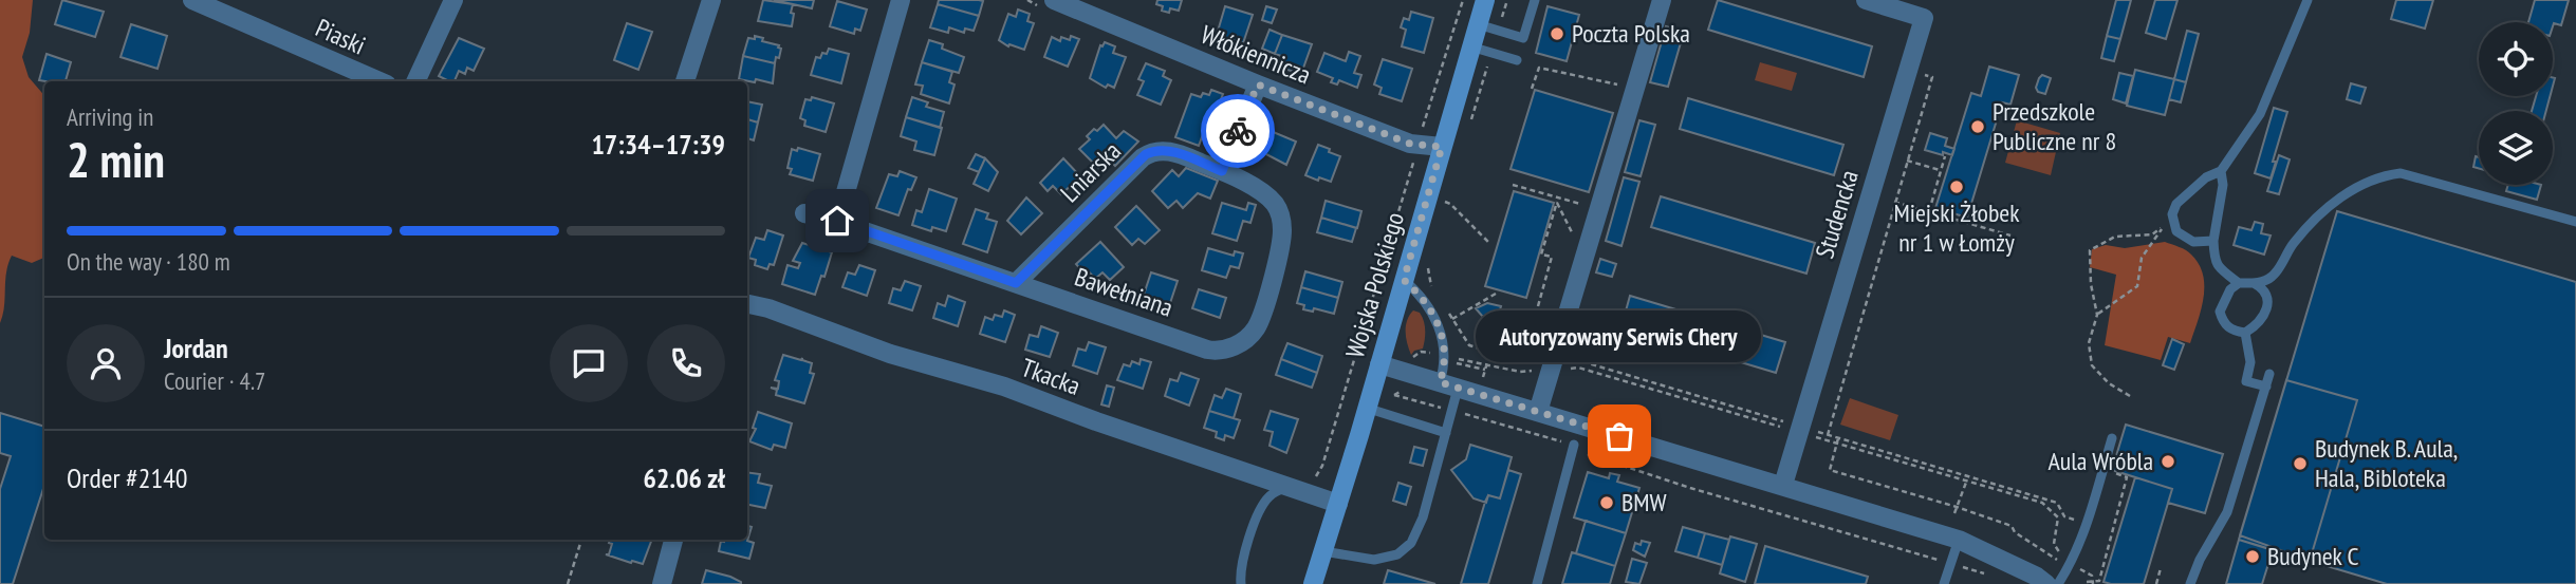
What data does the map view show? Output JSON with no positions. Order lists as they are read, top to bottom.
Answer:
{
  "streets": {
    "main road": ["Wojska Polskiego"],
    "street": [
      "Piaski",
      "Włókiennicza",
      "Lniarska",
      "Studencka",
      "Bawełniana",
      "Tkacka"
    ]
  },
  "crossings": [
    ["Włókiennicza", "Wojska Polskiego"],
    ["Lniarska", "Bawełniana"],
    ["Wojska Polskiego", "Tkacka"]
  ],
  "places": [
    "Poczta Polska",
    "Przedszkole Publiczne nr 8",
    "Miejski Żłobek nr 1 w Łomży",
    "Autoryzowany Serwis Chery",
    "Aula Wróbla",
    "Budynek B. Aula, Hala, Bibloteka",
    "BMW",
    "Budynek C"
  ],
  "page": {
    "heading": ["2 min", "Arriving in", "17:34–17:39"],
    "panel": [
      "Jordan",
      "Courier · 4.7",
      "Order #2140",
      "62.06 zł"
    ],
    "bar": "On the way · 180 m",
    "bubble": "Autoryzowany Serwis Chery"
  }
}
